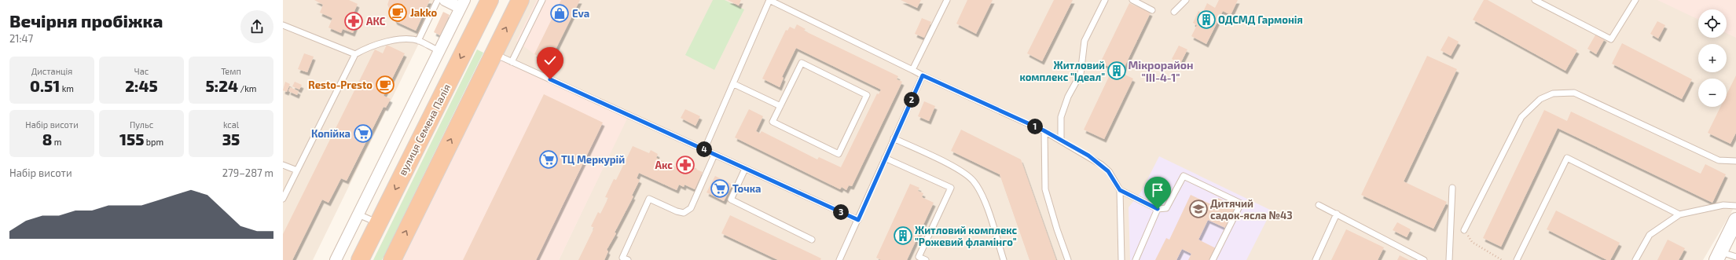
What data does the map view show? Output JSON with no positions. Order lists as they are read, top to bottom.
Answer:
{
  "streets": {
    "highway": ["вулиця Семена Палія"]
  },
  "districts": ["Мікрорайон \"ІІІ-4-1\""],
  "places": {
    "cafe": ["Jakko", "Resto-Presto"],
    "shop": ["Eva"],
    "building": ["ОДСМД Гармонія", "Житловий комплекс \"Ідеал\"", "Житловий комплекс \"Рожевий фламінго\""],
    "pharmacy": ["АКС", "Акс"],
    "supermarket": ["Копійка", "ТЦ Меркурій", "Точка"],
    "school or university": ["Дитячий садок-ясла №43"]
  },
  "page": {
    "heading": ["Вечірня пробіжка", "21:47"],
    "map_buttons": ["+", "−"],
    "stats": [
      ["Дистанція", "0.51 km"],
      ["Час", "2:45"],
      ["Темп", "5:24 /km"],
      ["Набір висоти", "8 m"],
      ["Пульс", "155 bpm"],
      ["kcal", "35"]
    ],
    "pins": [
      "2",
      "1",
      "4",
      "3"
    ],
    "chart": ["Набір висоти", "279–287 m"]
  }
}
